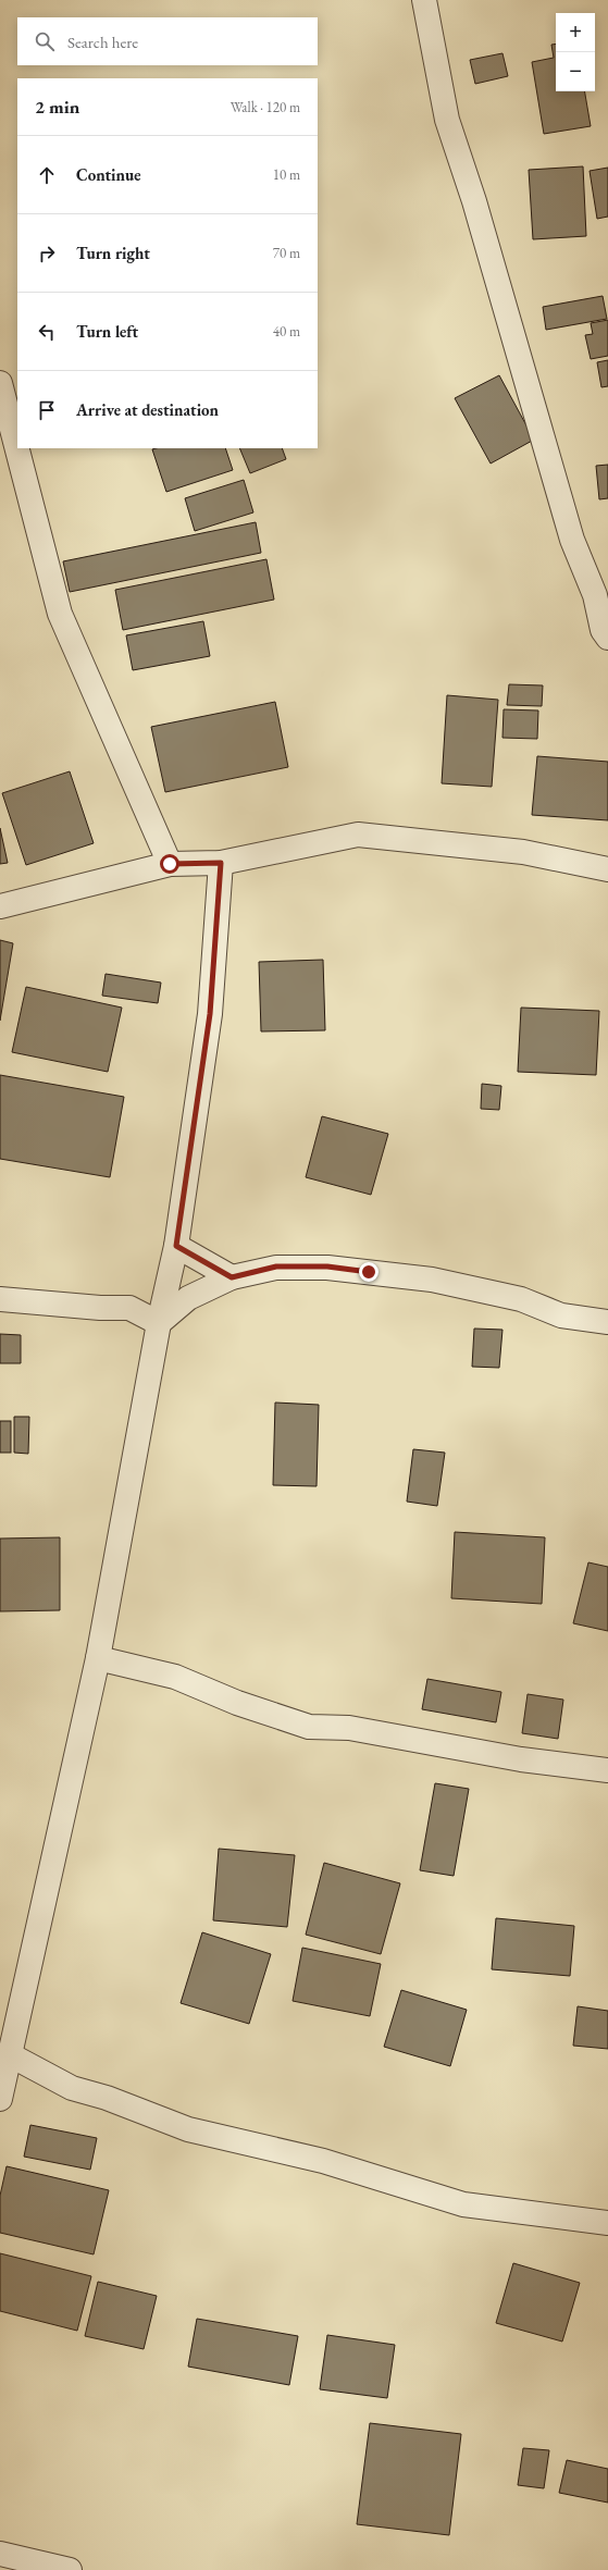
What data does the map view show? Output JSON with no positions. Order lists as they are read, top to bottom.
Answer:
{
  "page": {
    "map_buttons": ["+", "−"],
    "search": "Search here",
    "heading": ["2 min", "Walk · 120 m"],
    "list": [
      ["Continue", "10 m"],
      ["Turn right", "70 m"],
      ["Turn left", "40 m"],
      "Arrive at destination"
    ]
  }
}
